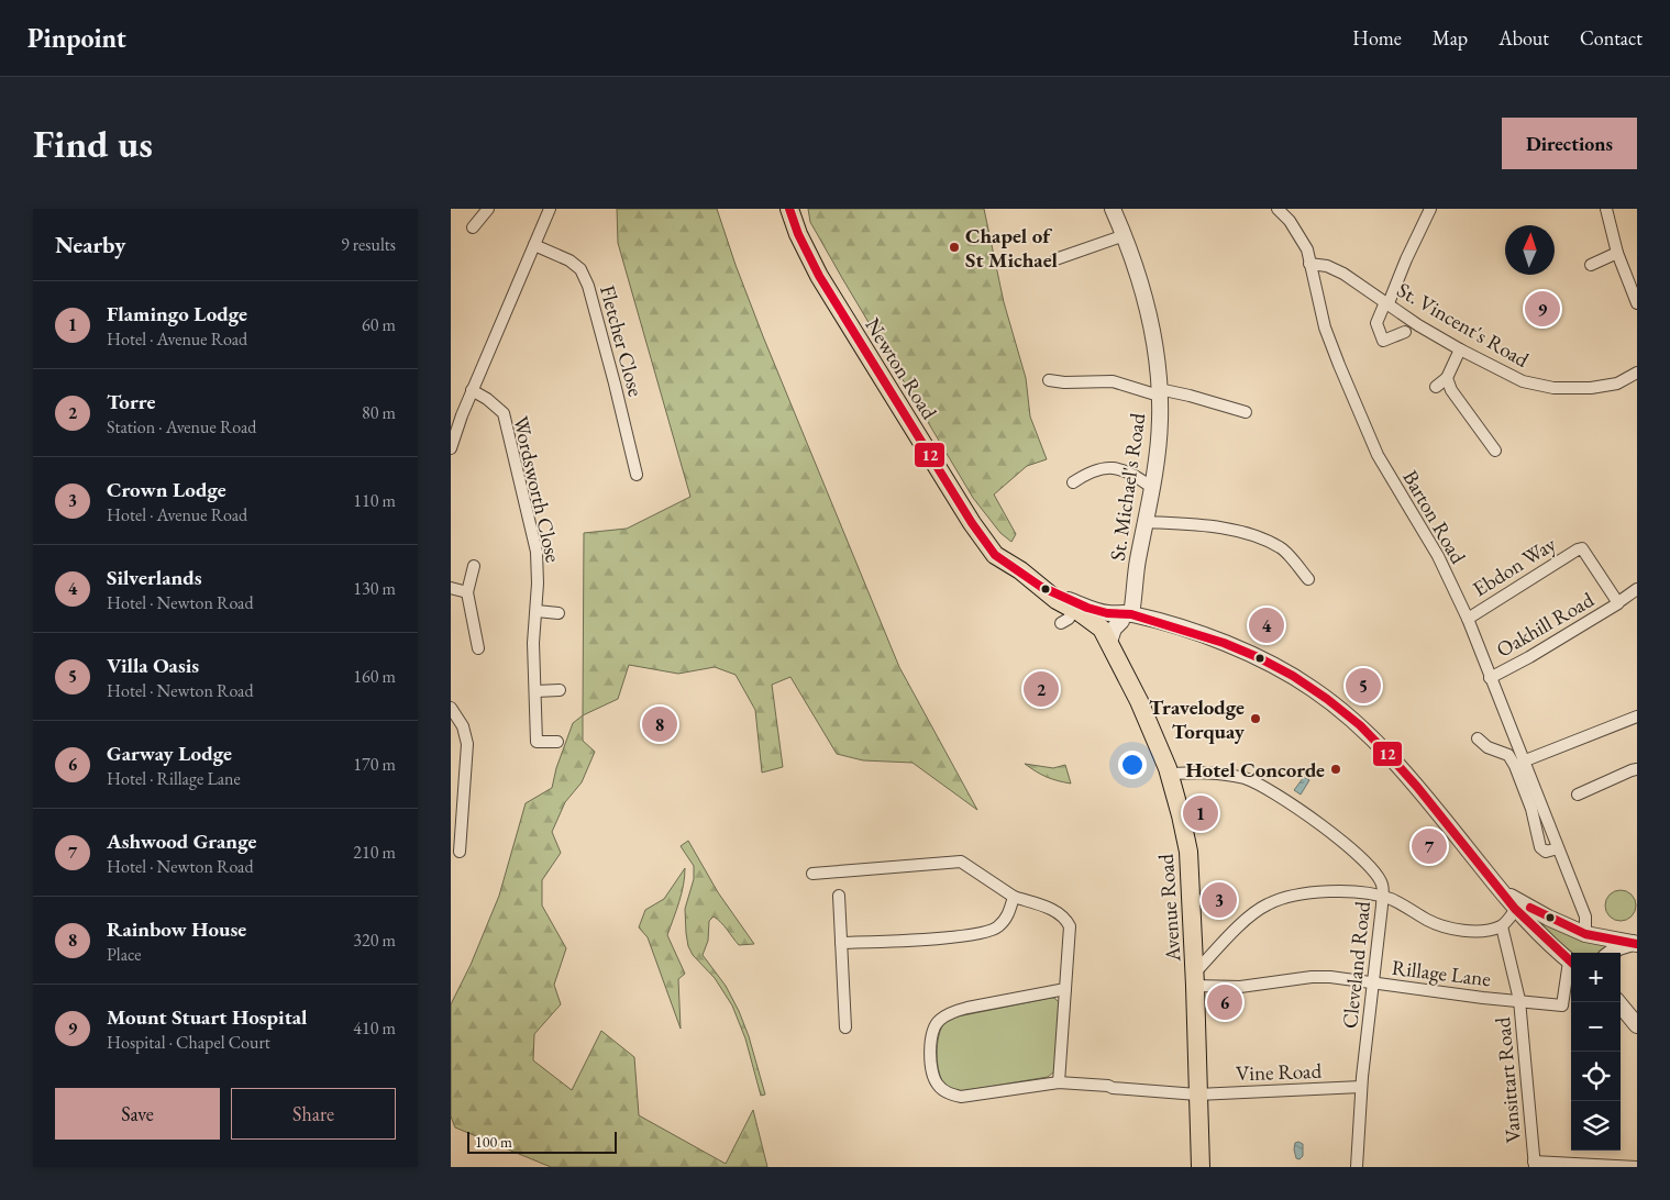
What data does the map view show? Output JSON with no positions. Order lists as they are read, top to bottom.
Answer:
{
  "streets": {
    "main road": ["Newton Road", "Avenue Road"],
    "street": [
      "St. Vincent's Road",
      "Fletcher Close",
      "St. Michael's Road",
      "Wordsworth Close",
      "Barton Road",
      "Ebdon Way",
      "Oakhill Road",
      "Cleveland Road",
      "Rillage Lane",
      "Vine Road",
      "Vansittart Road"
    ]
  },
  "crossings": [
    ["St. Vincent's Road", "Barton Road"],
    ["Newton Road", "St. Michael's Road"],
    ["Newton Road", "Barton Road"],
    ["Newton Road", "Avenue Road"],
    ["Barton Road", "Ebdon Way"],
    ["Barton Road", "Oakhill Road"],
    ["Ebdon Way", "Oakhill Road"],
    ["Avenue Road", "Cleveland Road"],
    ["Avenue Road", "Rillage Lane"],
    ["Avenue Road", "Vine Road"],
    ["Cleveland Road", "Rillage Lane"],
    ["Cleveland Road", "Vine Road"],
    ["Rillage Lane", "Vansittart Road"]
  ],
  "places": ["Chapel of St Michael", "Travelodge Torquay", "Hotel Concorde"],
  "lines": ["transit line 12"],
  "scale_bar": "100 m",
  "north": "top",
  "page": {
    "header": "Pinpoint",
    "nav": [
      "Home",
      "Map",
      "About",
      "Contact"
    ],
    "buttons": [
      "Directions",
      ["Save", "Share"]
    ],
    "title": "Find us",
    "heading": ["Nearby", "9 results"],
    "list": [
      {
        "mark": "1",
        "name": "Flamingo Lodge",
        "note": "Hotel · Avenue Road",
        "value": "60 m"
      },
      {
        "mark": "2",
        "name": "Torre",
        "note": "Station · Avenue Road",
        "value": "80 m"
      },
      {
        "mark": "3",
        "name": "Crown Lodge",
        "note": "Hotel · Avenue Road",
        "value": "110 m"
      },
      {
        "mark": "4",
        "name": "Silverlands",
        "note": "Hotel · Newton Road",
        "value": "130 m"
      },
      {
        "mark": "5",
        "name": "Villa Oasis",
        "note": "Hotel · Newton Road",
        "value": "160 m"
      },
      {
        "mark": "6",
        "name": "Garway Lodge",
        "note": "Hotel · Rillage Lane",
        "value": "170 m"
      },
      {
        "mark": "7",
        "name": "Ashwood Grange",
        "note": "Hotel · Newton Road",
        "value": "210 m"
      },
      {
        "mark": "8",
        "name": "Rainbow House",
        "note": "Place",
        "value": "320 m"
      },
      {
        "mark": "9",
        "name": "Mount Stuart Hospital",
        "note": "Hospital · Chapel Court",
        "value": "410 m"
      }
    ],
    "pins": [
      "9",
      "4",
      "5",
      "2",
      "8",
      "1",
      "7",
      "3",
      "6"
    ],
    "map_buttons": ["+", "−"],
    "scale": "100 m"
  }
}
